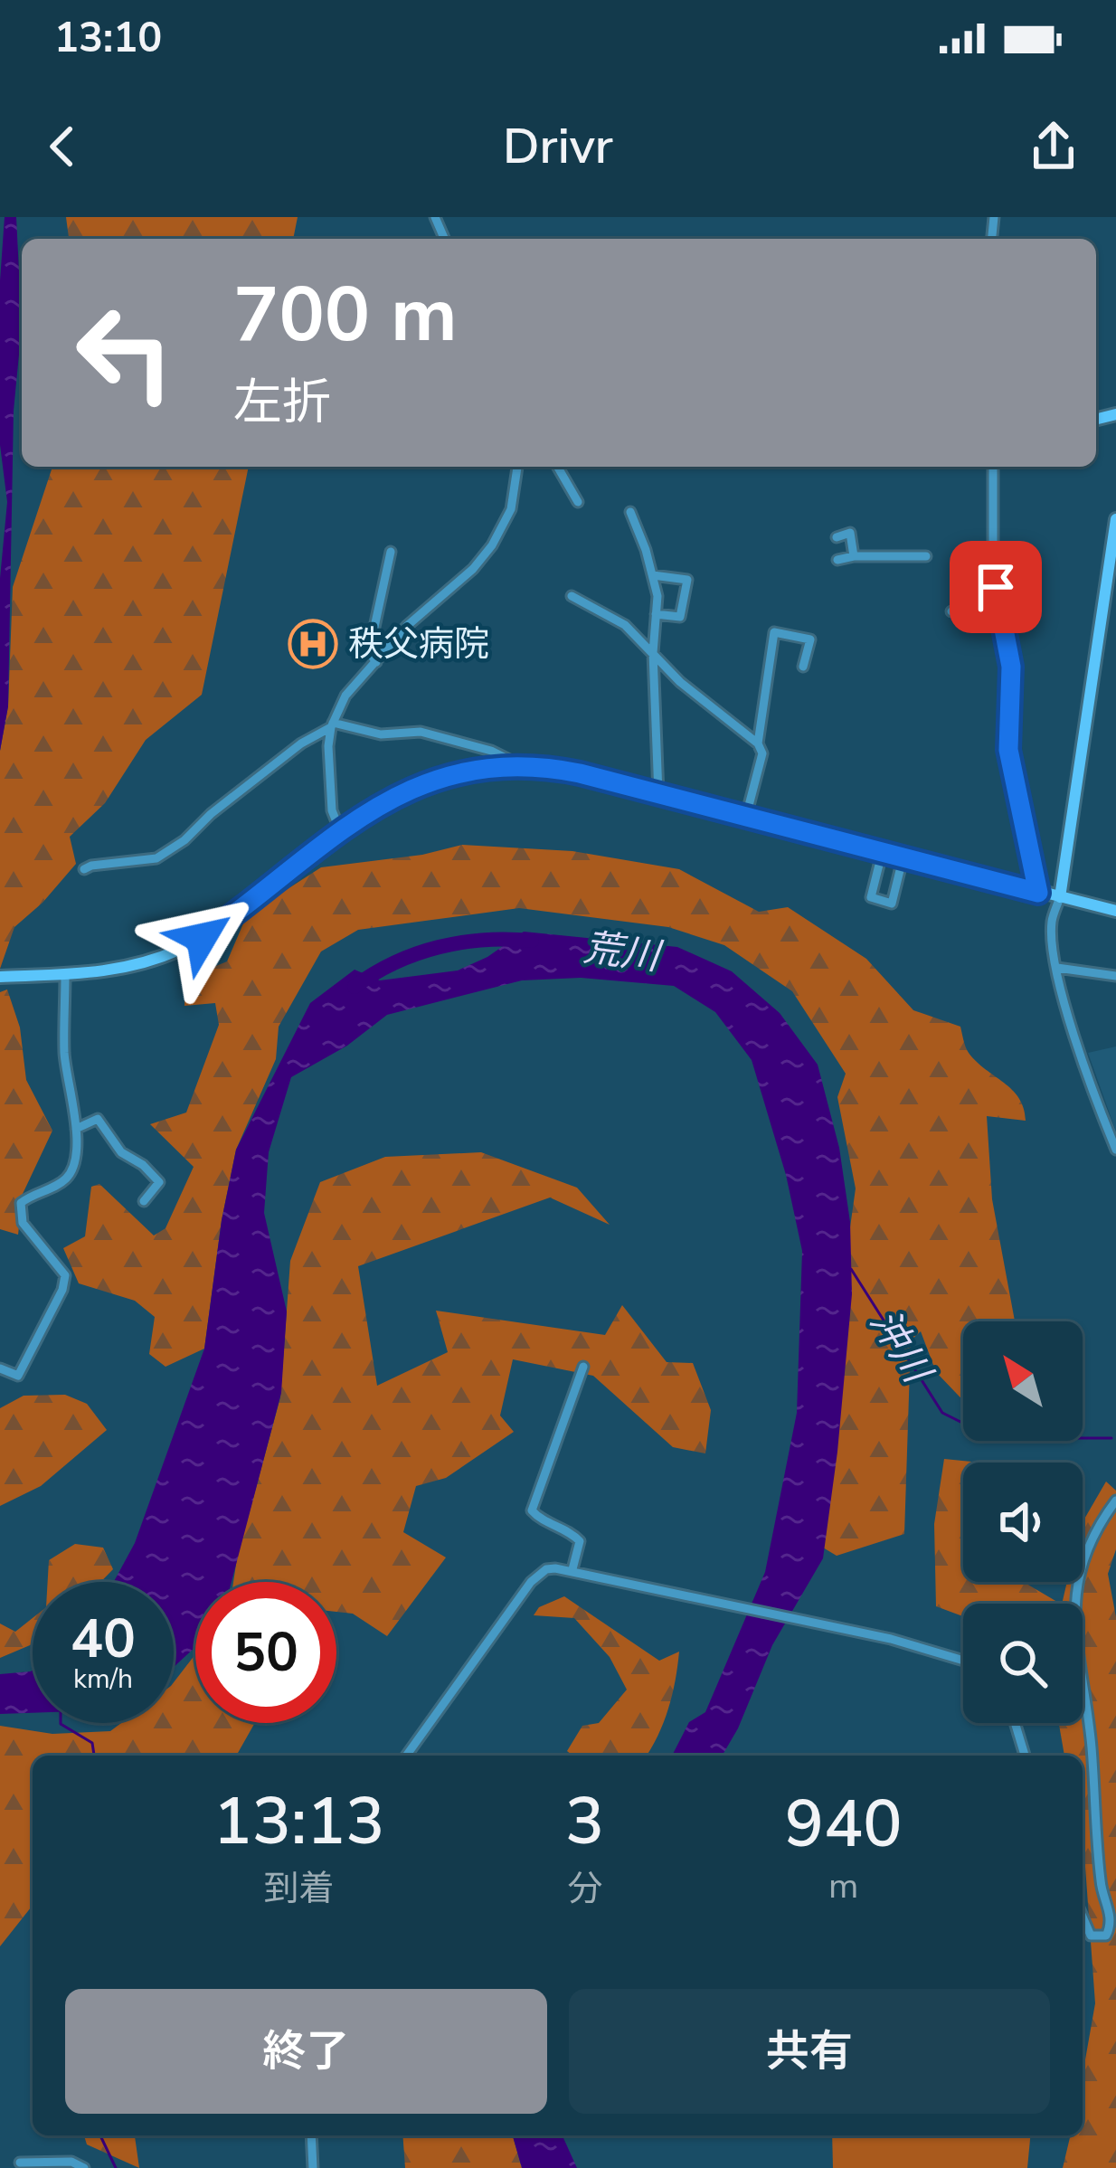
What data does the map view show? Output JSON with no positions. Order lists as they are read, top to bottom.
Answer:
{
  "water": ["荒川", "沖川"],
  "places": {
    "hospital": ["秩父病院"]
  },
  "north": "top left",
  "page": {
    "status": "13:10",
    "header": "Drivr",
    "turn": ["700 m", "左折"],
    "speed": "40 km/h",
    "limit": "50",
    "eta": [
      "13:13",
      "到着",
      "3",
      "分",
      "940",
      "m"
    ],
    "buttons": ["終了", "共有"]
  }
}
